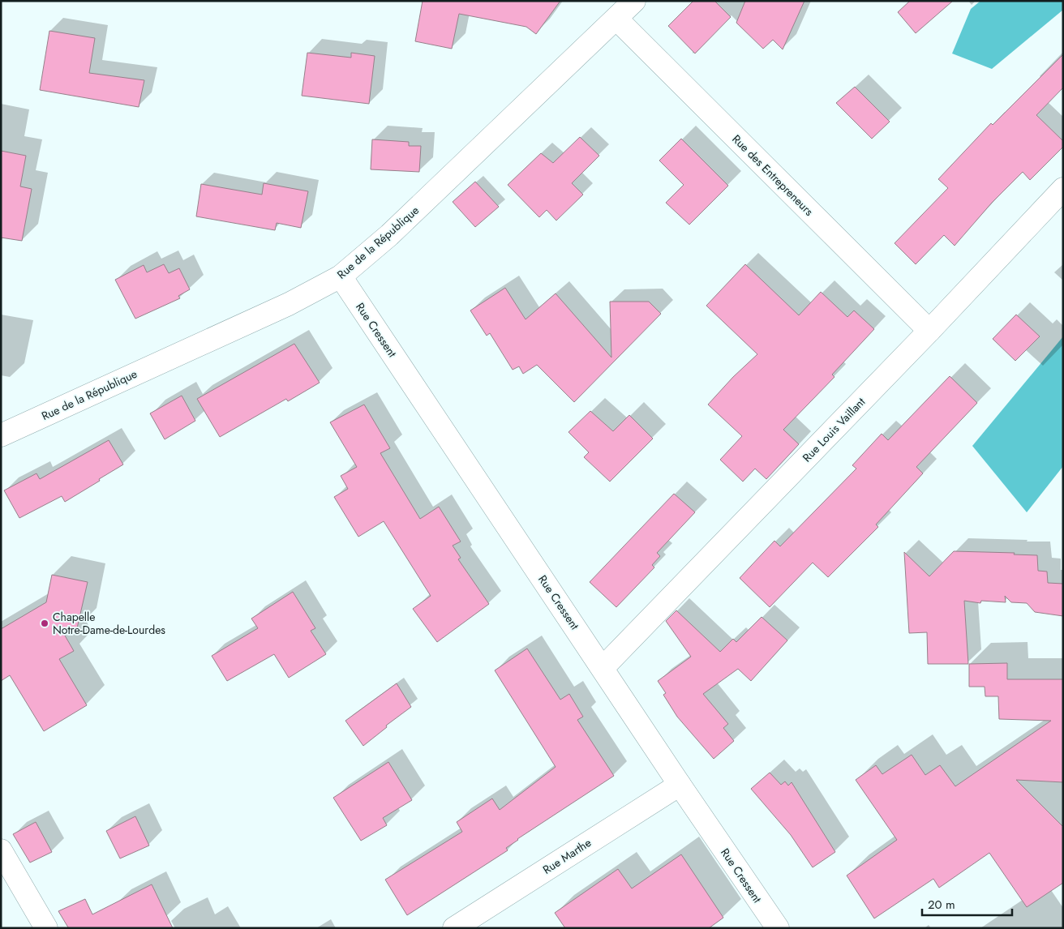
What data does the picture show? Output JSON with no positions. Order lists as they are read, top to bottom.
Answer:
{
  "streets": {
    "street": [
      "Rue des Entrepreneurs",
      "Rue de la République",
      "Rue Cressent",
      "Rue Louis Vaillant",
      "Rue Marthe"
    ]
  },
  "crossings": [
    ["Rue des Entrepreneurs", "Rue de la République"],
    ["Rue des Entrepreneurs", "Rue Louis Vaillant"],
    ["Rue de la République", "Rue Cressent"],
    ["Rue Cressent", "Rue Louis Vaillant"],
    ["Rue Cressent", "Rue Marthe"]
  ],
  "places": ["Chapelle Notre-Dame-de-Lourdes"],
  "scale_bar": "20 m"
}
